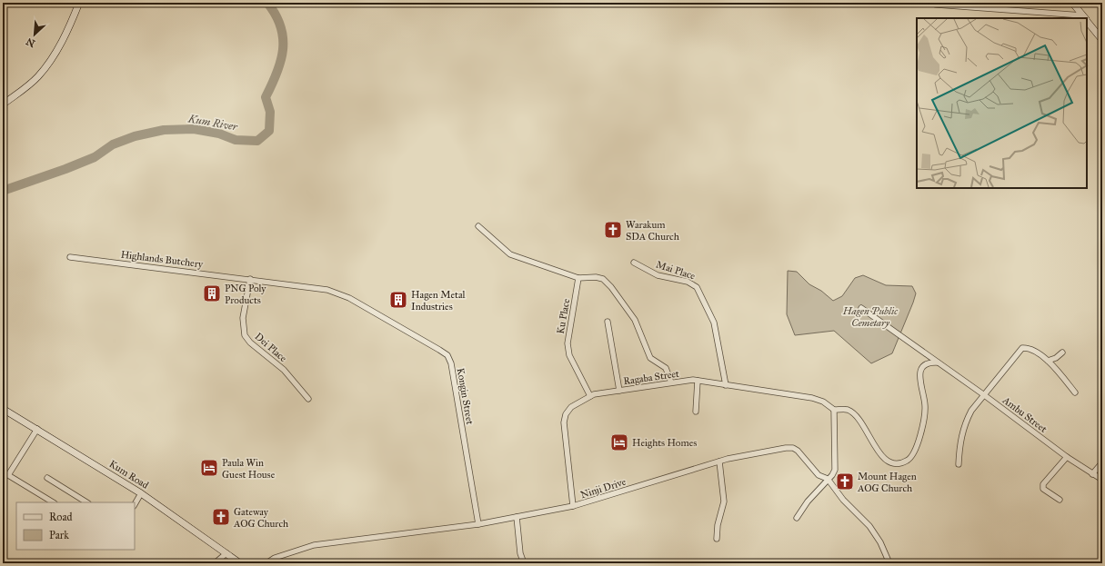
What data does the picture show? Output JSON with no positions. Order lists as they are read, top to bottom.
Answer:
{
  "streets": {
    "street": [
      "Highlands Butchery",
      "Mai Place",
      "Ku Place",
      "Dei Place",
      "Ragaba Street",
      "Kongin Street",
      "Ambu Street",
      "Kum Road",
      "Ninji Drive"
    ]
  },
  "crossings": [
    ["Highlands Butchery", "Dei Place"],
    ["Highlands Butchery", "Kongin Street"],
    ["Mai Place", "Ragaba Street"],
    ["Ku Place", "Ragaba Street"],
    ["Dei Place", "Kongin Street"],
    ["Ragaba Street", "Ninji Drive"],
    ["Kongin Street", "Ninji Drive"]
  ],
  "water": ["Kum River"],
  "parks": ["Hagen Public Cemetary"],
  "places": {
    "church": ["Warakum SDA Church", "Mount Hagen AOG Church", "Gateway AOG Church"],
    "building": ["PNG Poly Products", "Hagen Metal Industries"],
    "hotel": ["Heights Homes", "Paula Win Guest House"]
  },
  "legend": ["Road", "Park"],
  "north": "bottom left"
}
